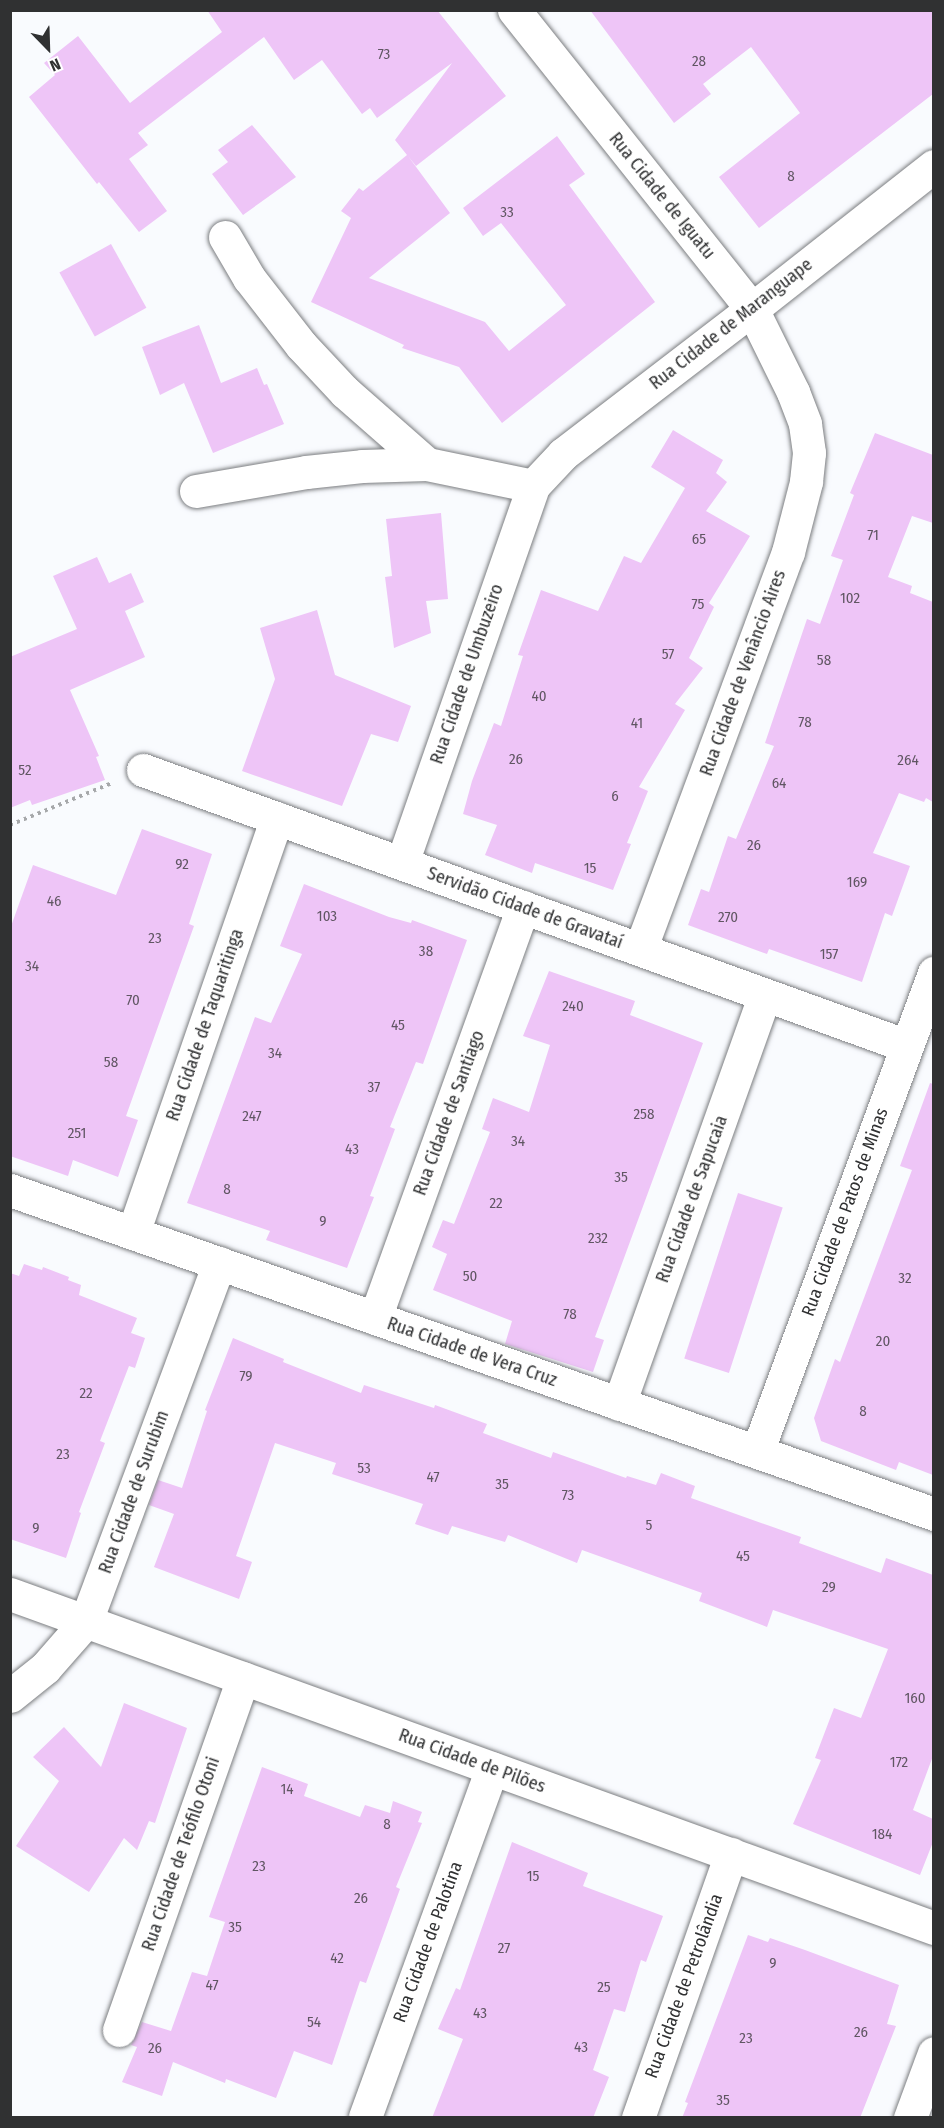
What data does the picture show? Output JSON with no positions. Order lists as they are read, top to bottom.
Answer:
{
  "streets": {
    "street": [
      "Rua Cidade de Iguatu",
      "Rua Cidade de Maranguape",
      "Rua Cidade de Venâncio Aires",
      "Rua Cidade de Umbuzeiro",
      "Servidão Cidade de Gravataí",
      "Rua Cidade de Taquaritinga",
      "Rua Cidade de Santiago",
      "Rua Cidade de Sapucaia",
      "Rua Cidade de Patos de Minas",
      "Rua Cidade de Vera Cruz",
      "Rua Cidade de Surubim",
      "Rua Cidade de Pilões",
      "Rua Cidade de Teófilo Otoni",
      "Rua Cidade de Palotina",
      "Rua Cidade de Petrolândia"
    ]
  },
  "crossings": [
    ["Rua Cidade de Iguatu", "Rua Cidade de Maranguape"],
    ["Rua Cidade de Iguatu", "Rua Cidade de Venâncio Aires"],
    ["Rua Cidade de Maranguape", "Rua Cidade de Umbuzeiro"],
    ["Rua Cidade de Venâncio Aires", "Servidão Cidade de Gravataí"],
    ["Rua Cidade de Umbuzeiro", "Servidão Cidade de Gravataí"],
    ["Servidão Cidade de Gravataí", "Rua Cidade de Taquaritinga"],
    ["Servidão Cidade de Gravataí", "Rua Cidade de Santiago"],
    ["Servidão Cidade de Gravataí", "Rua Cidade de Sapucaia"],
    ["Servidão Cidade de Gravataí", "Rua Cidade de Patos de Minas"],
    ["Rua Cidade de Taquaritinga", "Rua Cidade de Vera Cruz"],
    ["Rua Cidade de Santiago", "Rua Cidade de Vera Cruz"],
    ["Rua Cidade de Sapucaia", "Rua Cidade de Vera Cruz"],
    ["Rua Cidade de Patos de Minas", "Rua Cidade de Vera Cruz"],
    ["Rua Cidade de Vera Cruz", "Rua Cidade de Surubim"],
    ["Rua Cidade de Surubim", "Rua Cidade de Pilões"],
    ["Rua Cidade de Pilões", "Rua Cidade de Teófilo Otoni"],
    ["Rua Cidade de Pilões", "Rua Cidade de Palotina"],
    ["Rua Cidade de Pilões", "Rua Cidade de Petrolândia"]
  ],
  "house_numbers": [
    "73",
    "28",
    "8",
    "33",
    "71",
    "65",
    "102",
    "75",
    "57",
    "58",
    "40",
    "78",
    "41",
    "26",
    "264",
    "52",
    "64",
    "6",
    "26",
    "92",
    "15",
    "169",
    "46",
    "103",
    "270",
    "23",
    "38",
    "157",
    "34",
    "70",
    "240",
    "45",
    "34",
    "58",
    "37",
    "258",
    "247",
    "251",
    "34",
    "43",
    "35",
    "8",
    "22",
    "9",
    "232",
    "50",
    "32",
    "78",
    "20",
    "79",
    "22",
    "8",
    "23",
    "53",
    "47",
    "35",
    "73",
    "5",
    "9",
    "45",
    "29",
    "160",
    "172",
    "14",
    "8",
    "184",
    "23",
    "15",
    "26",
    "35",
    "27",
    "42",
    "9",
    "47",
    "25",
    "43",
    "54",
    "26",
    "23",
    "43",
    "26",
    "35"
  ],
  "north": "bottom right"
}
